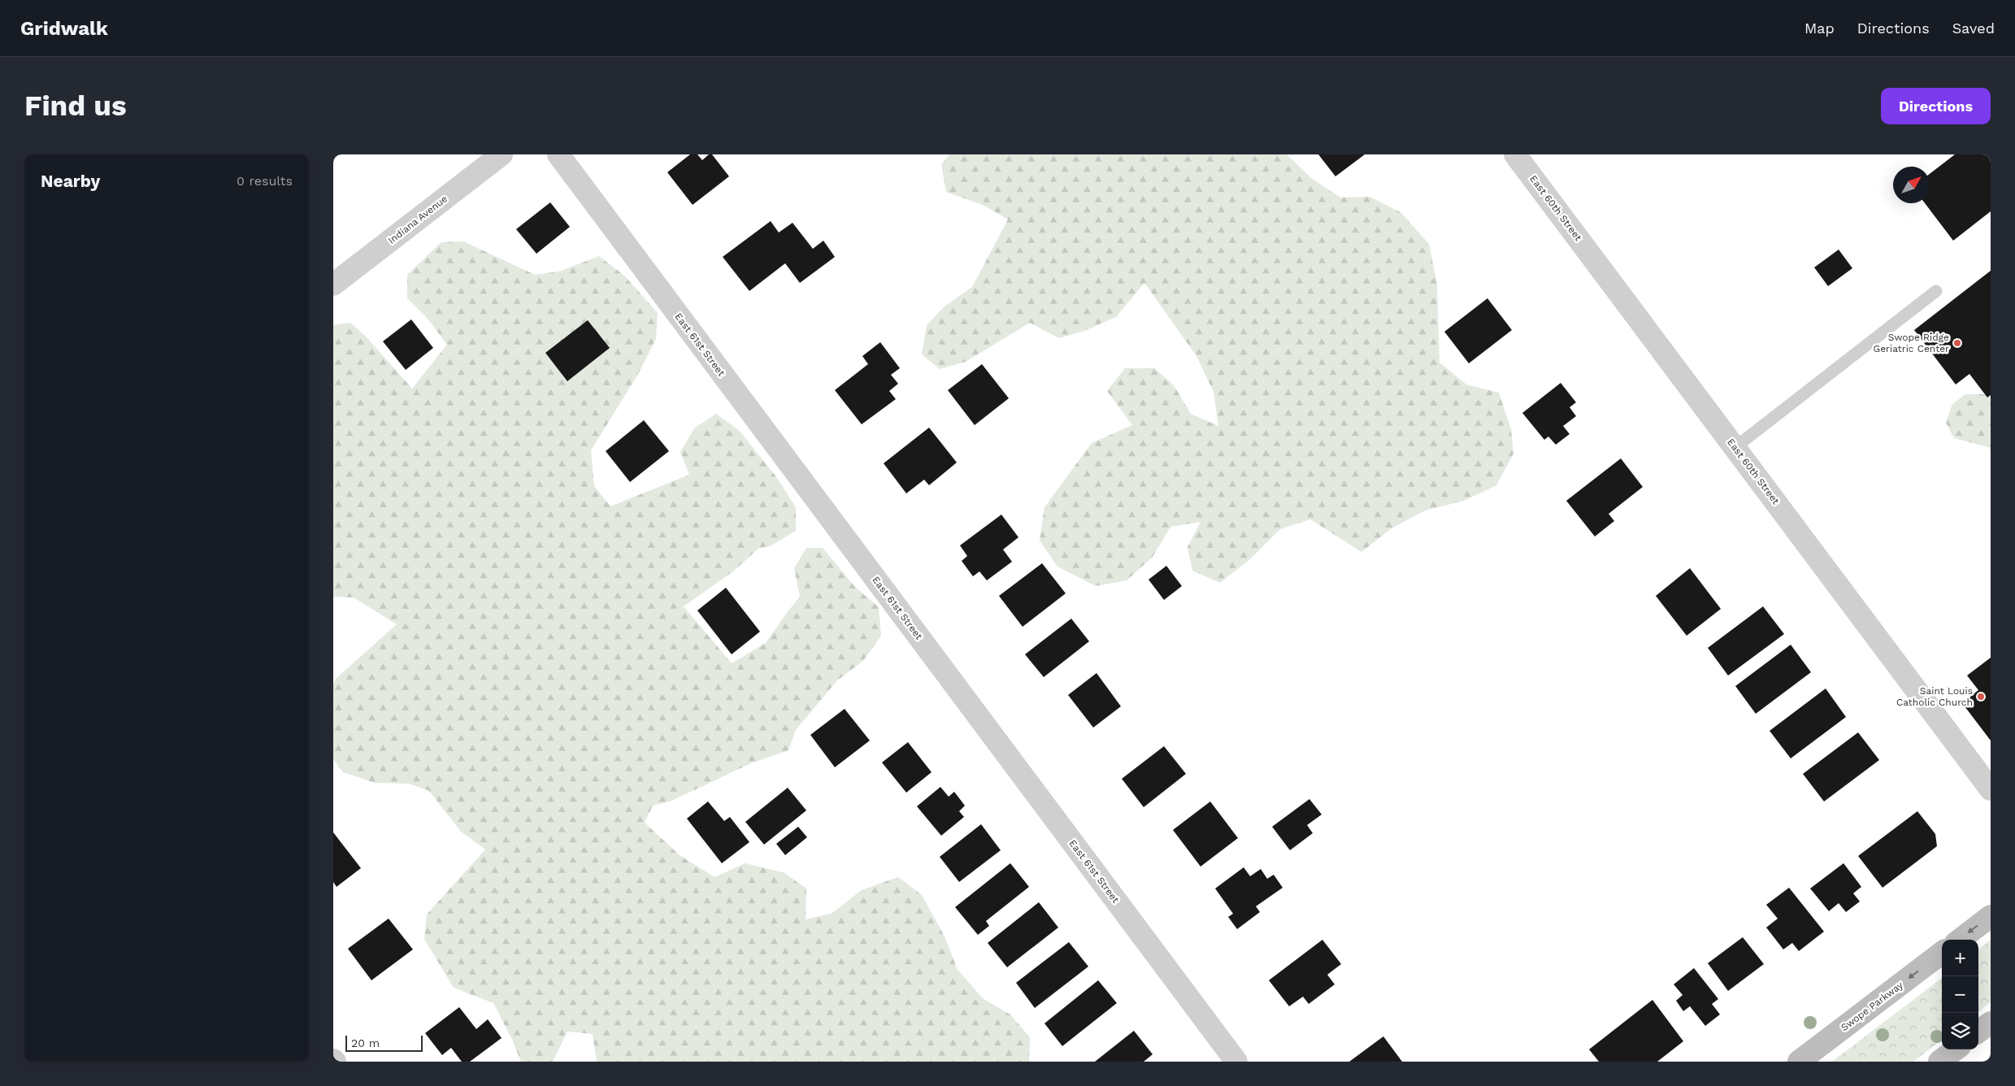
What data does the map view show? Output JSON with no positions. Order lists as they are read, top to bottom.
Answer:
{
  "streets": {
    "main road": ["Swope Parkway"],
    "street": ["East 60th Street", "Indiana Avenue", "East 61st Street"]
  },
  "one_way": ["Swope Parkway"],
  "places": ["Swope Ridge Geriatric Center", "Saint Louis Catholic Church"],
  "scale_bar": "20 m",
  "north": "top right",
  "page": {
    "header": "Gridwalk",
    "nav": ["Map", "Directions", "Saved"],
    "buttons": "Directions",
    "title": "Find us",
    "heading": ["Nearby", "0 results"],
    "map_buttons": ["+", "−"],
    "scale": "20 m"
  }
}
